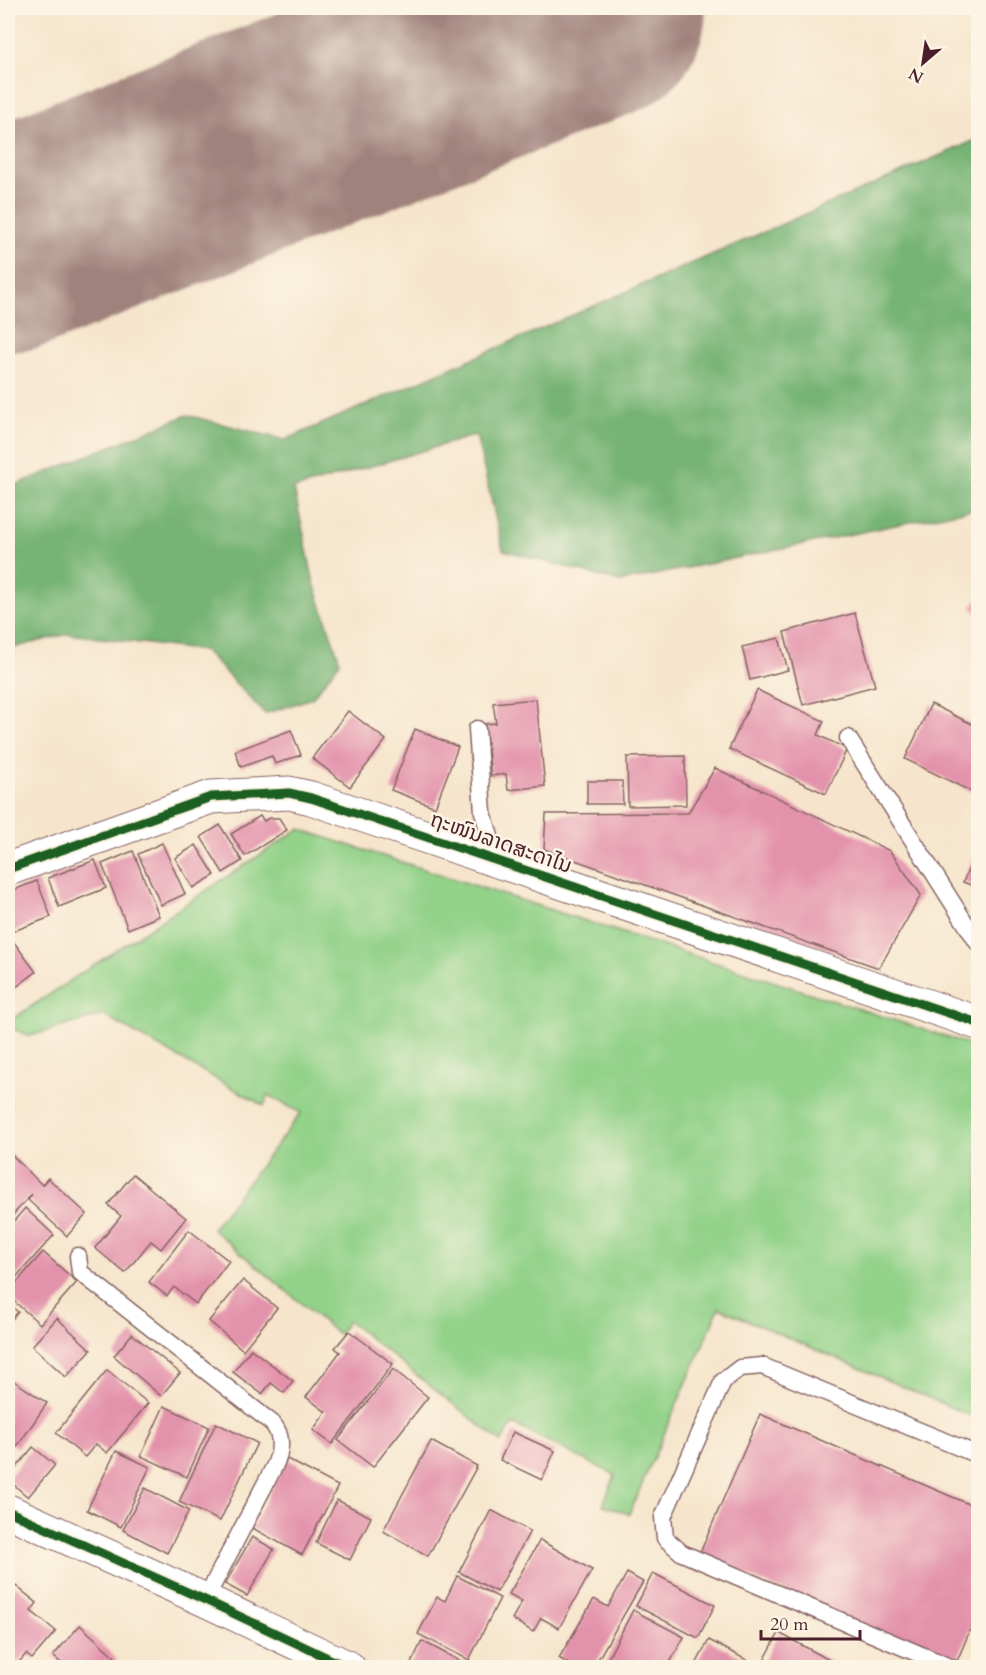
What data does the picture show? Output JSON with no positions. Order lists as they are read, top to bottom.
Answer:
{
  "streets": {
    "street": ["ຖະໜົນລາດສະດາໄນ"]
  },
  "scale_bar": "20 m",
  "north": "bottom left"
}
